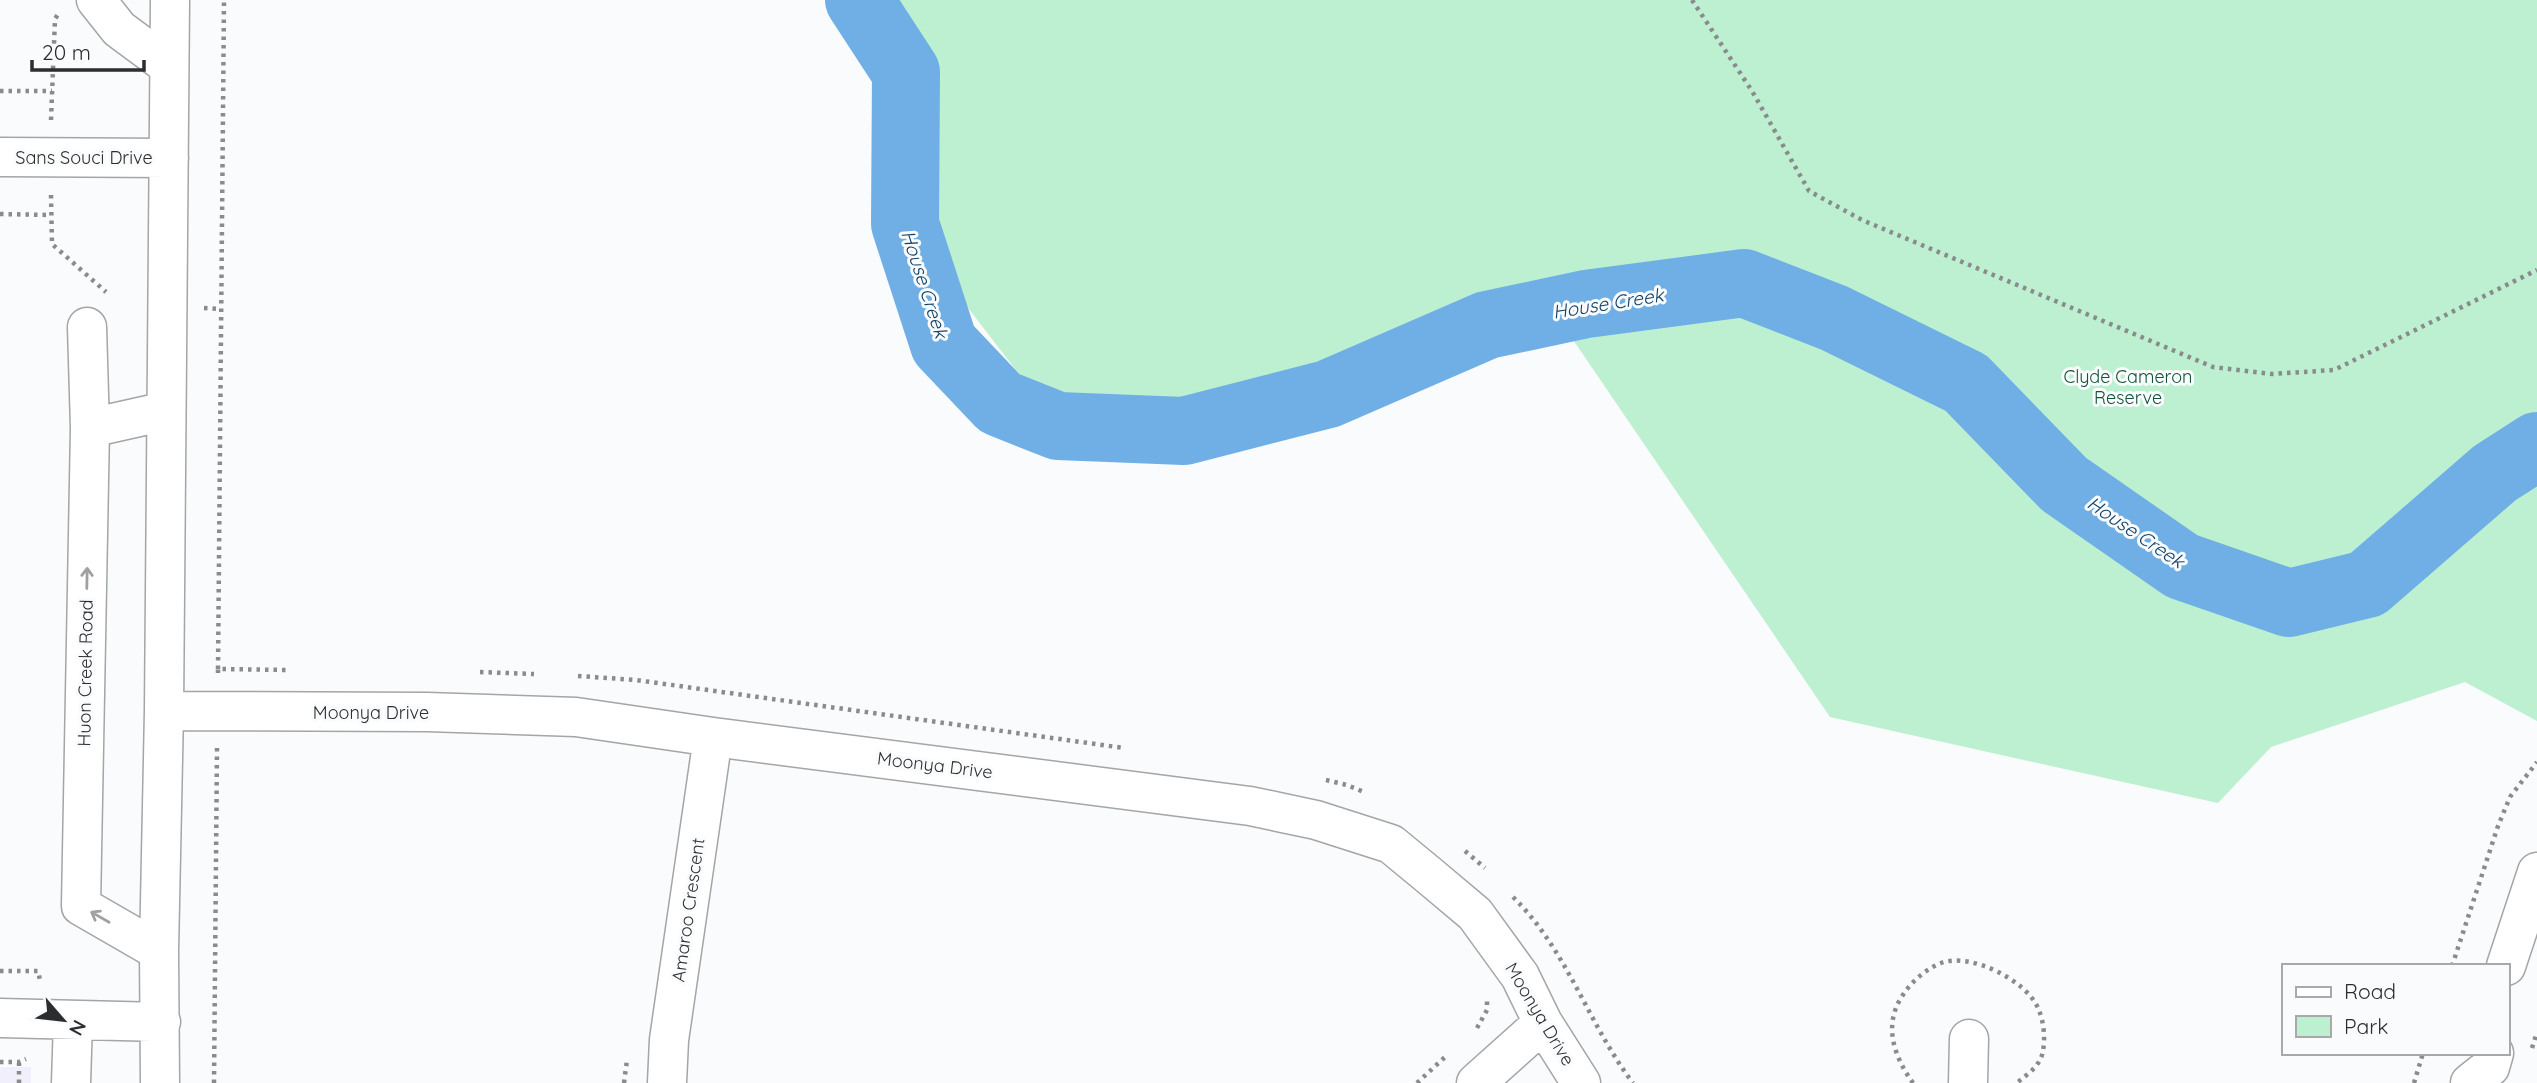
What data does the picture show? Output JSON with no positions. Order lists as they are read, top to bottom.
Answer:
{
  "streets": {
    "street": [
      "Sans Souci Drive",
      "Huon Creek Road",
      "Moonya Drive",
      "Amaroo Crescent"
    ]
  },
  "crossings": [
    ["Moonya Drive", "Amaroo Crescent"]
  ],
  "water": ["House Creek"],
  "parks": ["Clyde Cameron Reserve"],
  "legend": ["Road", "Park"],
  "scale_bar": "20 m",
  "north": "bottom right"
}
